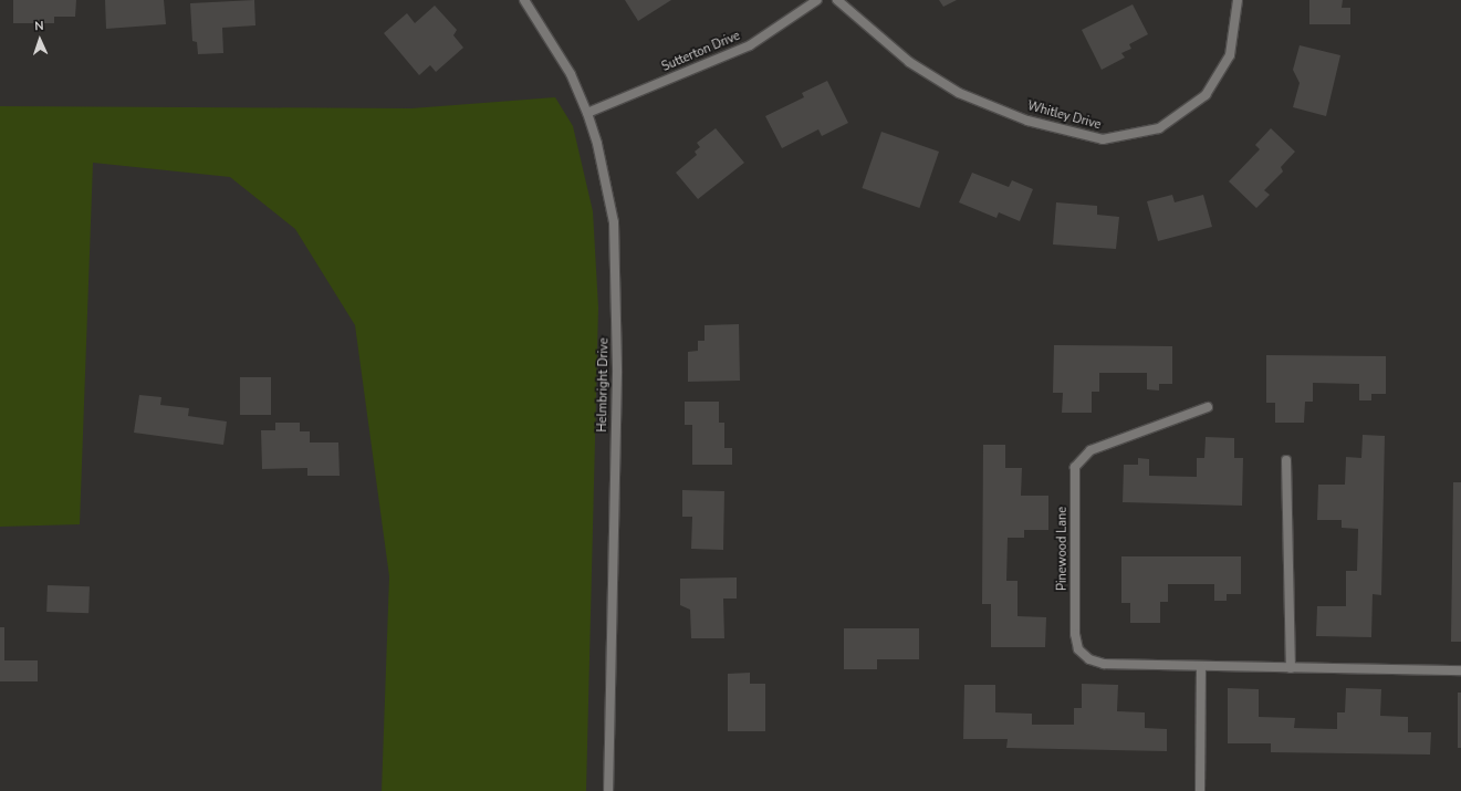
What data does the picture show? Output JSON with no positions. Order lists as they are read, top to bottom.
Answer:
{
  "streets": {
    "street": [
      "Sutterton Drive",
      "Whitley Drive",
      "Helmbright Drive",
      "Pinewood Lane"
    ]
  },
  "crossings": [
    ["Sutterton Drive", "Helmbright Drive"]
  ],
  "north": "top"
}
